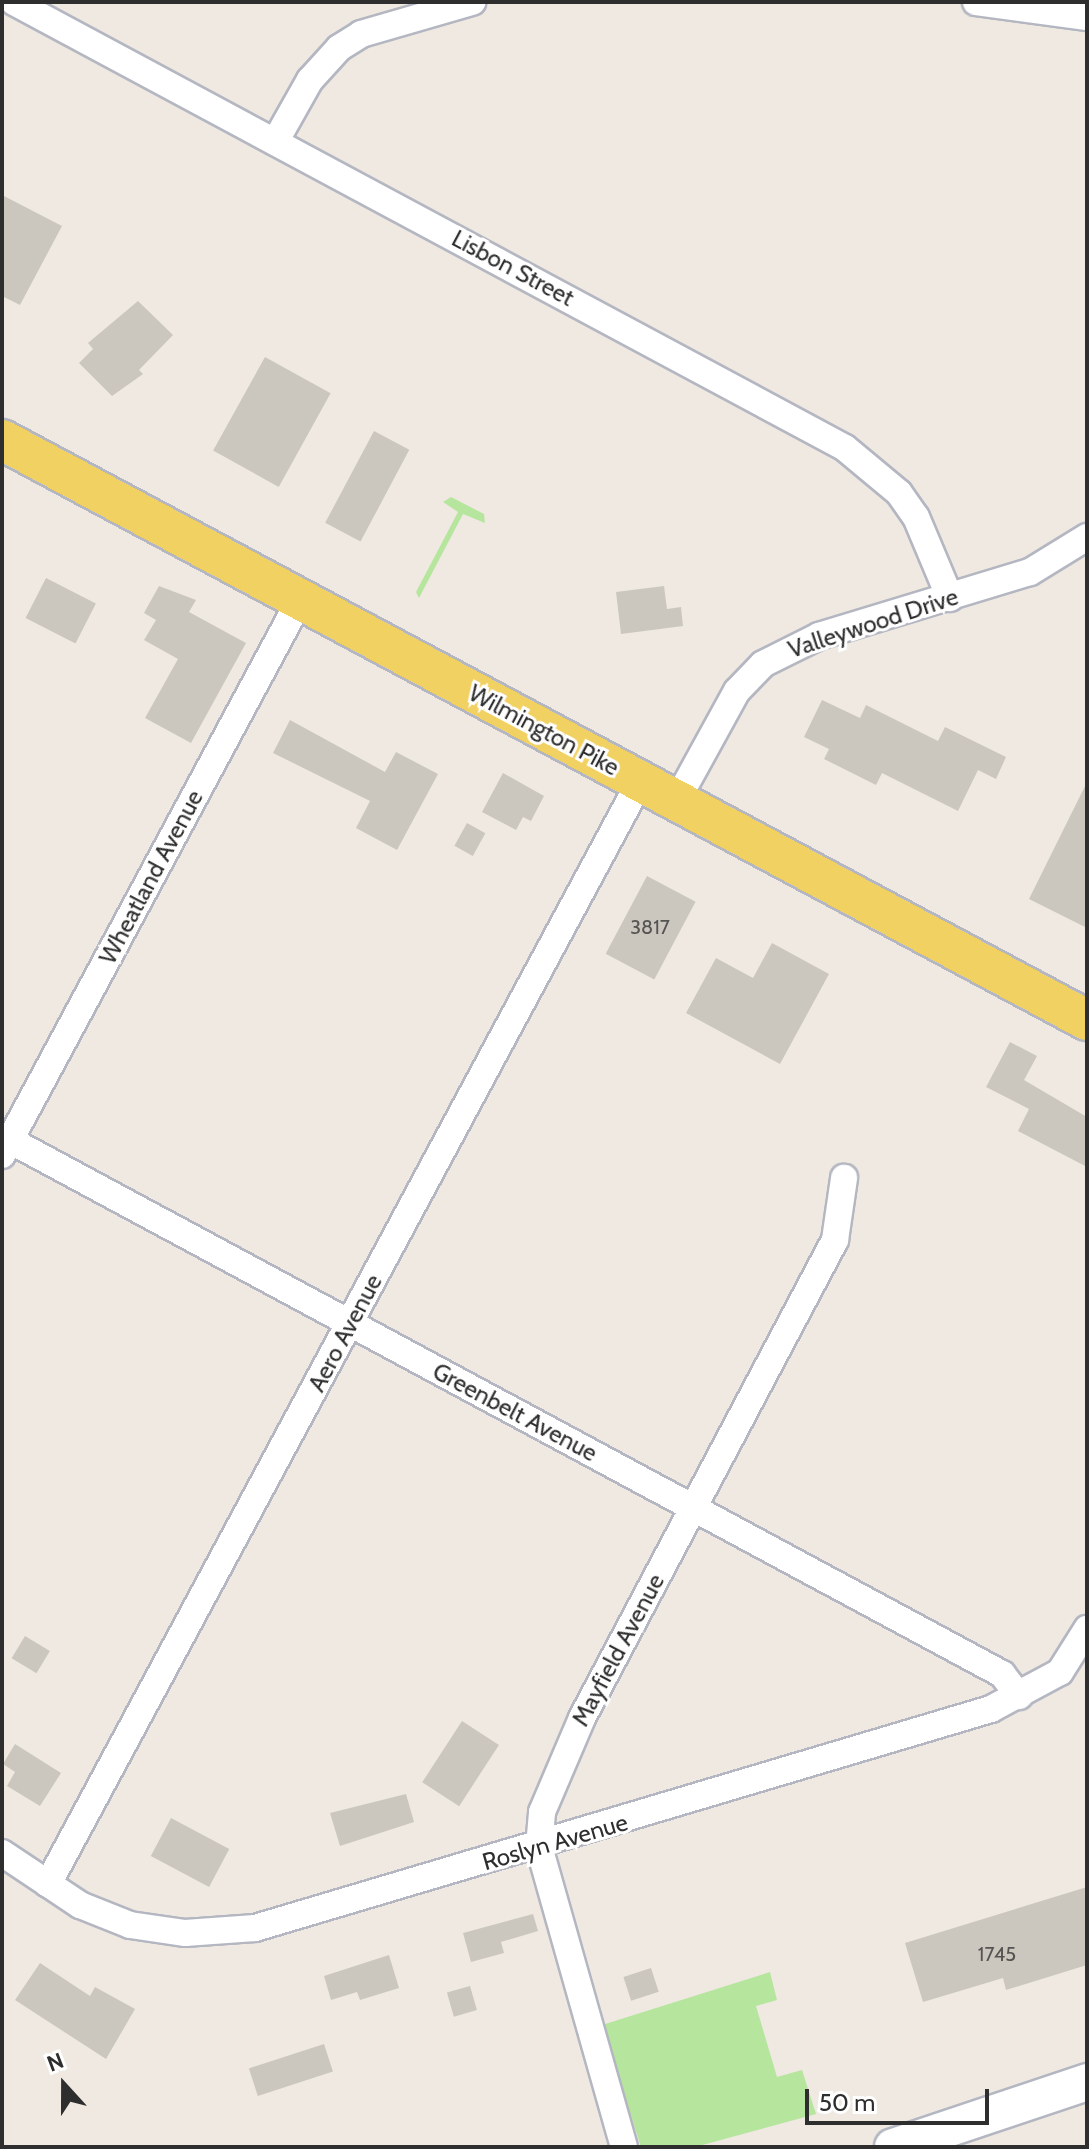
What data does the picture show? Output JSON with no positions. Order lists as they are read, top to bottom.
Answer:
{
  "streets": {
    "main road": ["Wilmington Pike"],
    "street": [
      "Lisbon Street",
      "Valleywood Drive",
      "Wheatland Avenue",
      "Aero Avenue",
      "Greenbelt Avenue",
      "Mayfield Avenue",
      "Roslyn Avenue"
    ]
  },
  "crossings": [
    ["Lisbon Street", "Valleywood Drive"],
    ["Valleywood Drive", "Wilmington Pike"],
    ["Wilmington Pike", "Wheatland Avenue"],
    ["Wilmington Pike", "Aero Avenue"],
    ["Wheatland Avenue", "Greenbelt Avenue"],
    ["Aero Avenue", "Greenbelt Avenue"],
    ["Aero Avenue", "Roslyn Avenue"],
    ["Greenbelt Avenue", "Mayfield Avenue"],
    ["Greenbelt Avenue", "Roslyn Avenue"],
    ["Mayfield Avenue", "Roslyn Avenue"]
  ],
  "house_numbers": ["3817", "1745"],
  "scale_bar": "50 m",
  "north": "top"
}
